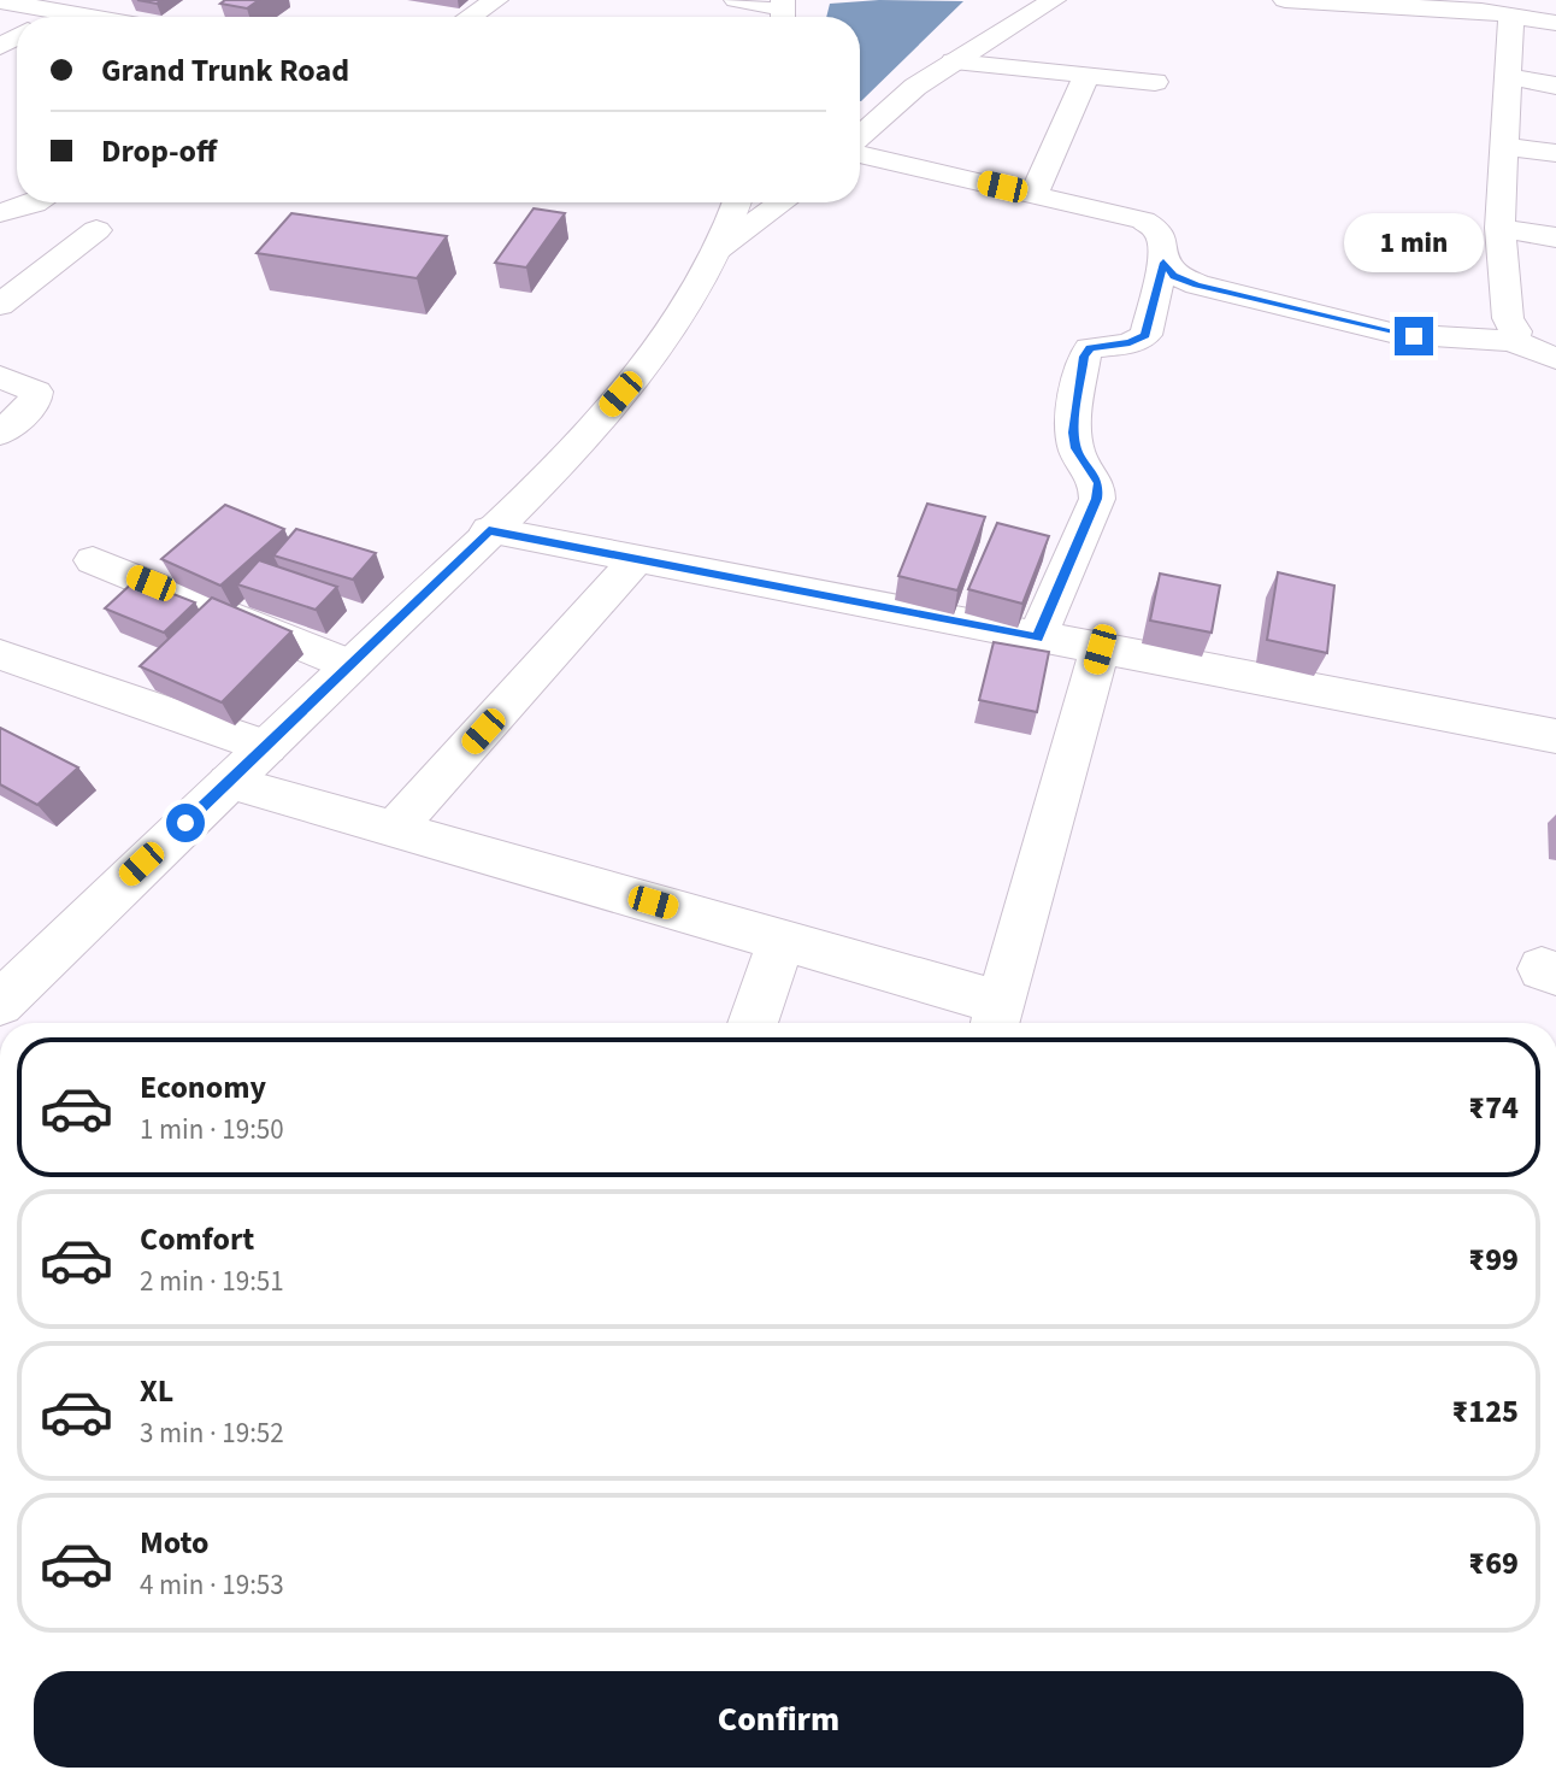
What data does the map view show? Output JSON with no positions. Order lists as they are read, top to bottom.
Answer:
{
  "page": {
    "banner": ["Grand Trunk Road", "Drop-off"],
    "bubble": "1 min",
    "list": [
      {
        "name": "Economy",
        "note": "1 min · 19:50",
        "value": "₹74"
      },
      {
        "name": "Comfort",
        "note": "2 min · 19:51",
        "value": "₹99"
      },
      {
        "name": "XL",
        "note": "3 min · 19:52",
        "value": "₹125"
      },
      {
        "name": "Moto",
        "note": "4 min · 19:53",
        "value": "₹69"
      }
    ],
    "buttons": "Confirm"
  }
}
